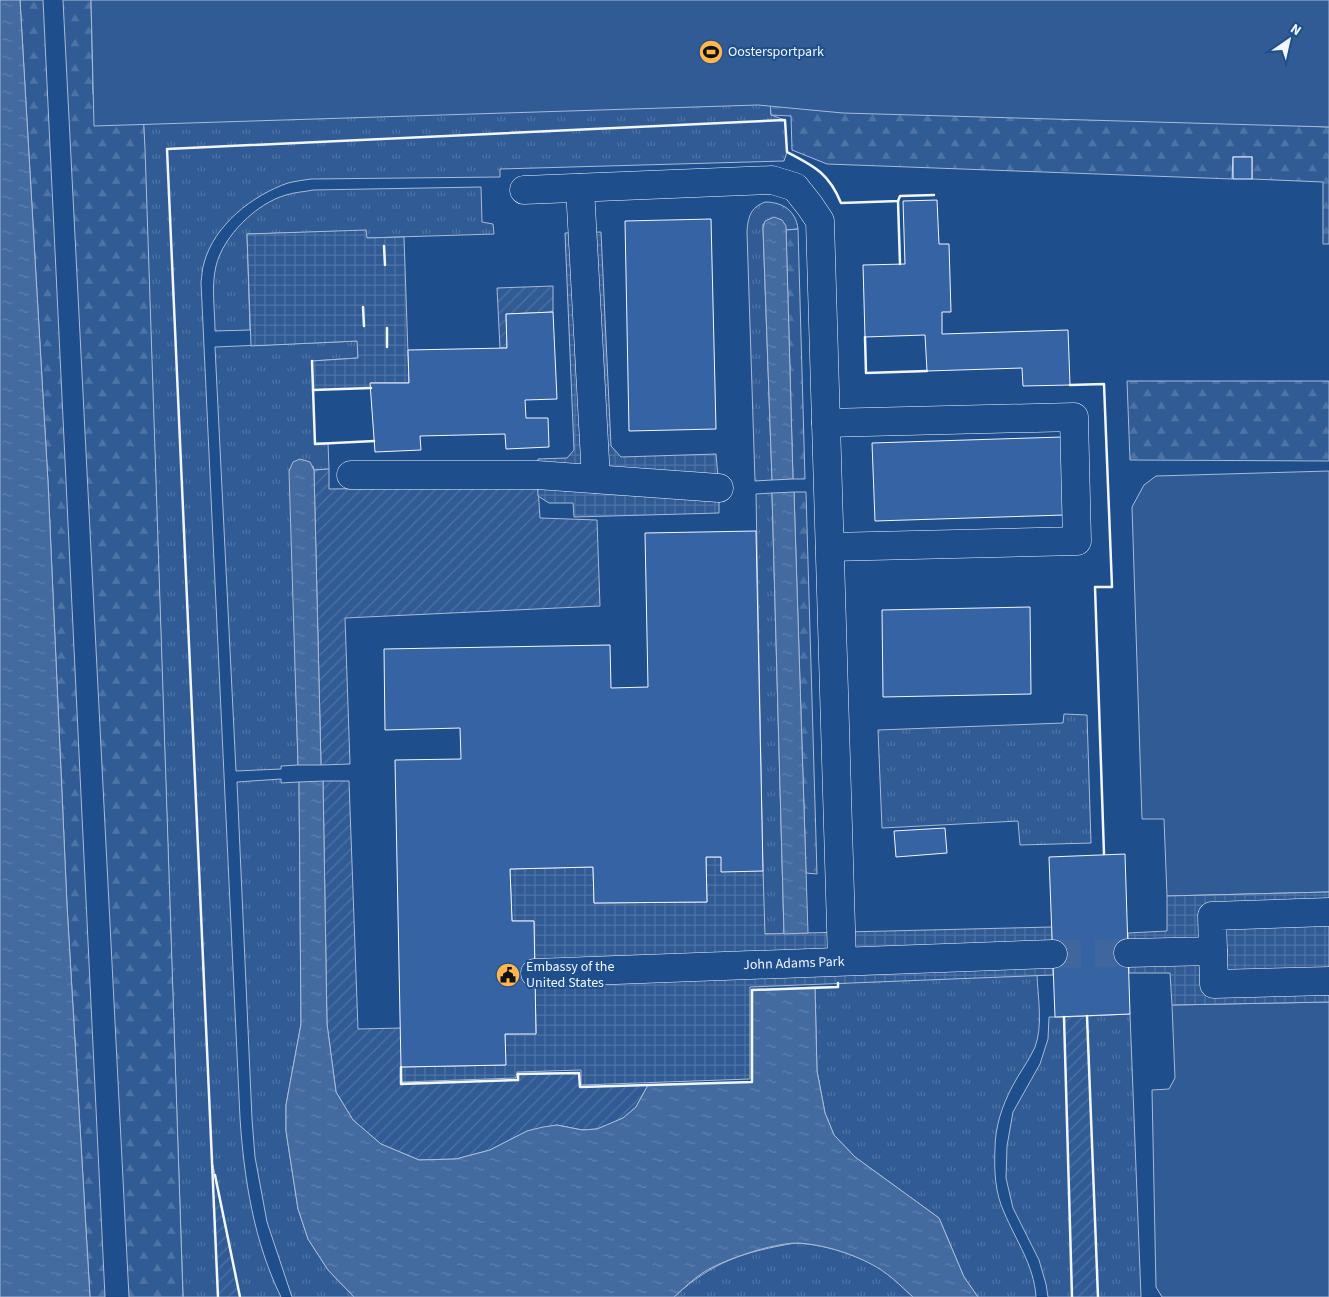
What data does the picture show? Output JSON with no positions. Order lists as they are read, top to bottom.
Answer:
{
  "streets": {
    "lane": ["John Adams Park"]
  },
  "places": {
    "sports": ["Oostersportpark"],
    "public building": ["Embassy of the United States"]
  },
  "north": "top right"
}
